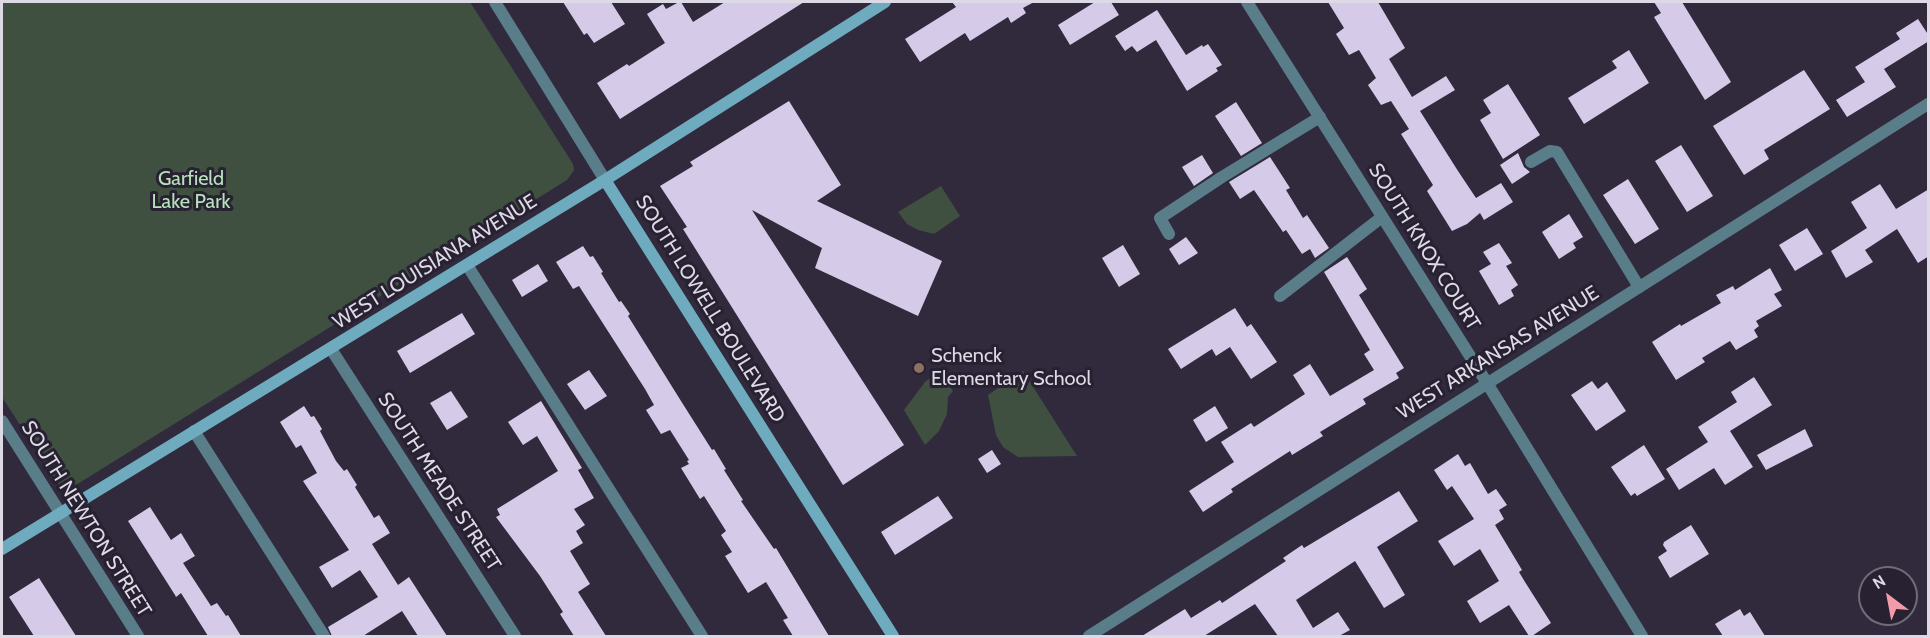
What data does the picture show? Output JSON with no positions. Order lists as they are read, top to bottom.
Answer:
{
  "streets": {
    "street": [
      "SOUTH KNOX COURT",
      "WEST LOUISIANA AVENUE",
      "SOUTH LOWELL BOULEVARD",
      "WEST ARKANSAS AVENUE",
      "SOUTH MEADE STREET",
      "SOUTH NEWTON STREET"
    ]
  },
  "crossings": [
    ["SOUTH KNOX COURT", "WEST ARKANSAS AVENUE"],
    ["WEST LOUISIANA AVENUE", "SOUTH LOWELL BOULEVARD"],
    ["WEST LOUISIANA AVENUE", "SOUTH MEADE STREET"],
    ["WEST LOUISIANA AVENUE", "SOUTH NEWTON STREET"]
  ],
  "parks": ["Garfield Lake Park"],
  "places": ["Schenck Elementary School"],
  "north": "top left"
}
